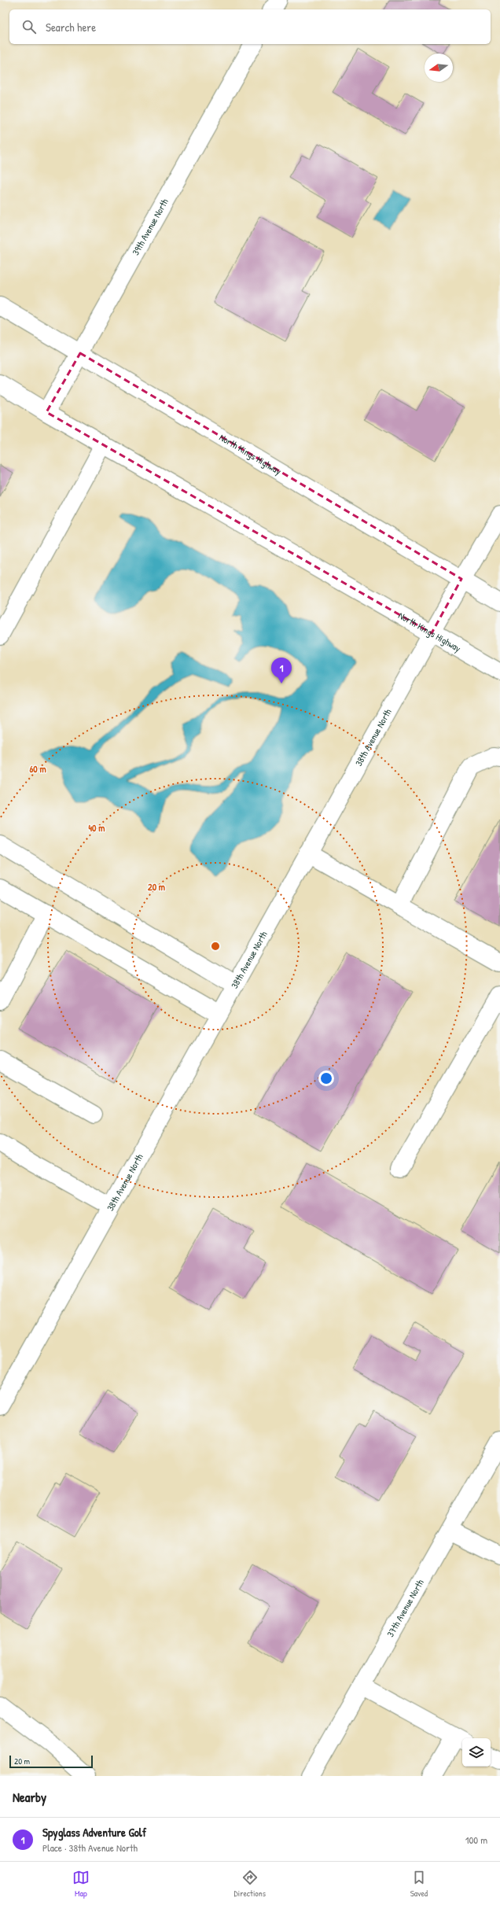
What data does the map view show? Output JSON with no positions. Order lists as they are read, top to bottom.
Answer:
{
  "streets": {
    "main road": [
      "39th Avenue North",
      "North Kings Highway",
      "38th Avenue North",
      "37th Avenue North"
    ]
  },
  "crossings": [
    ["39th Avenue North", "North Kings Highway"],
    ["North Kings Highway", "38th Avenue North"]
  ],
  "scale_bar": "20 m",
  "north": "left",
  "page": {
    "search": "Search here",
    "pins": "1",
    "scale": "20 m",
    "heading": "Nearby",
    "list": [
      {
        "mark": "1",
        "name": "Spyglass Adventure Golf",
        "note": "Place · 38th Avenue North",
        "value": "100 m"
      }
    ],
    "nav": ["Map", "Directions", "Saved"]
  },
  "rings": ["60 m", "40 m", "20 m"]
}
